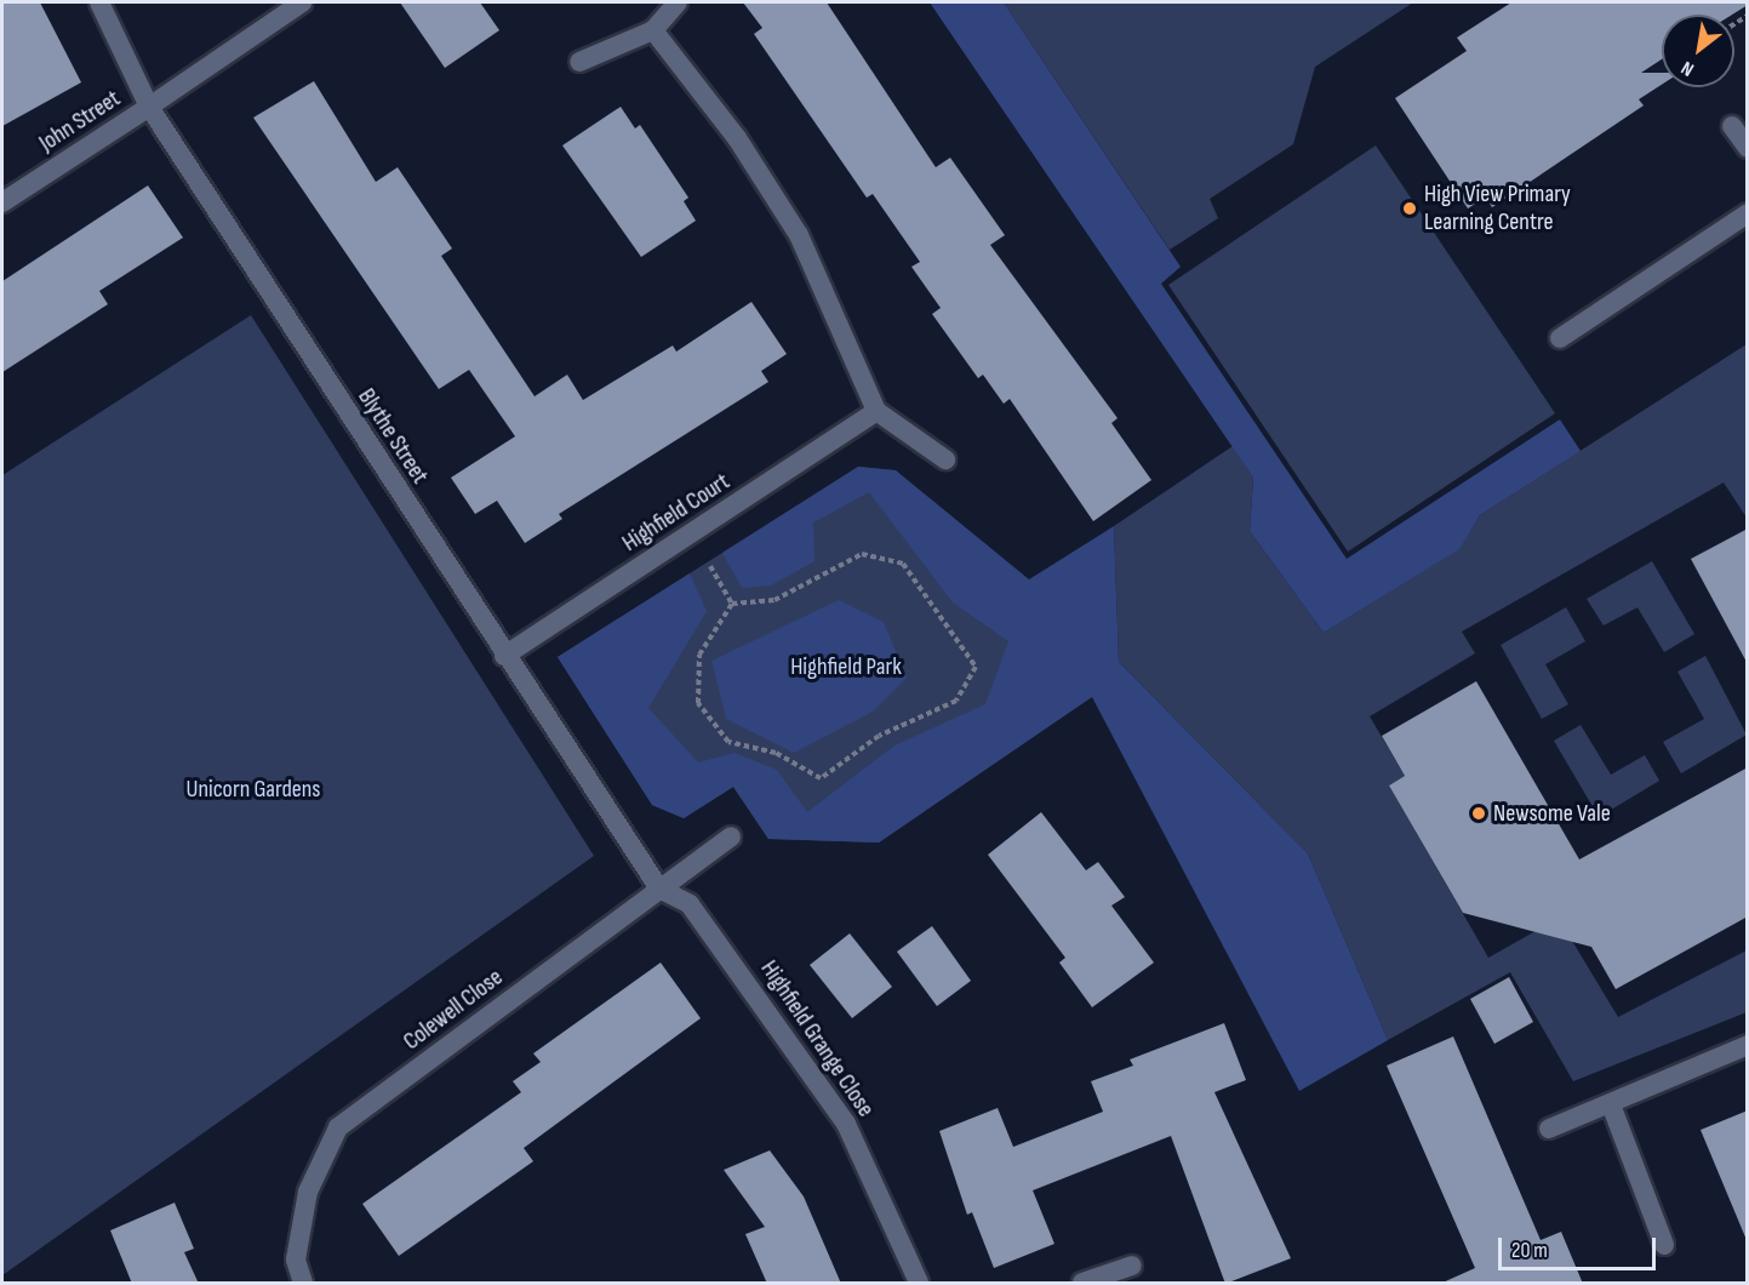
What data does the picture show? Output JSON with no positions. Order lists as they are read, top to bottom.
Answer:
{
  "streets": {
    "street": [
      "John Street",
      "Blythe Street",
      "Highfield Court",
      "Colewell Close",
      "Highfield Grange Close"
    ]
  },
  "crossings": [
    ["John Street", "Blythe Street"],
    ["Blythe Street", "Highfield Court"],
    ["Blythe Street", "Colewell Close"],
    ["Blythe Street", "Highfield Grange Close"],
    ["Colewell Close", "Highfield Grange Close"]
  ],
  "parks": ["Highfield Park", "Unicorn Gardens"],
  "places": ["High View Primary Learning Centre", "Newsome Vale"],
  "scale_bar": "20 m",
  "north": "bottom left"
}
